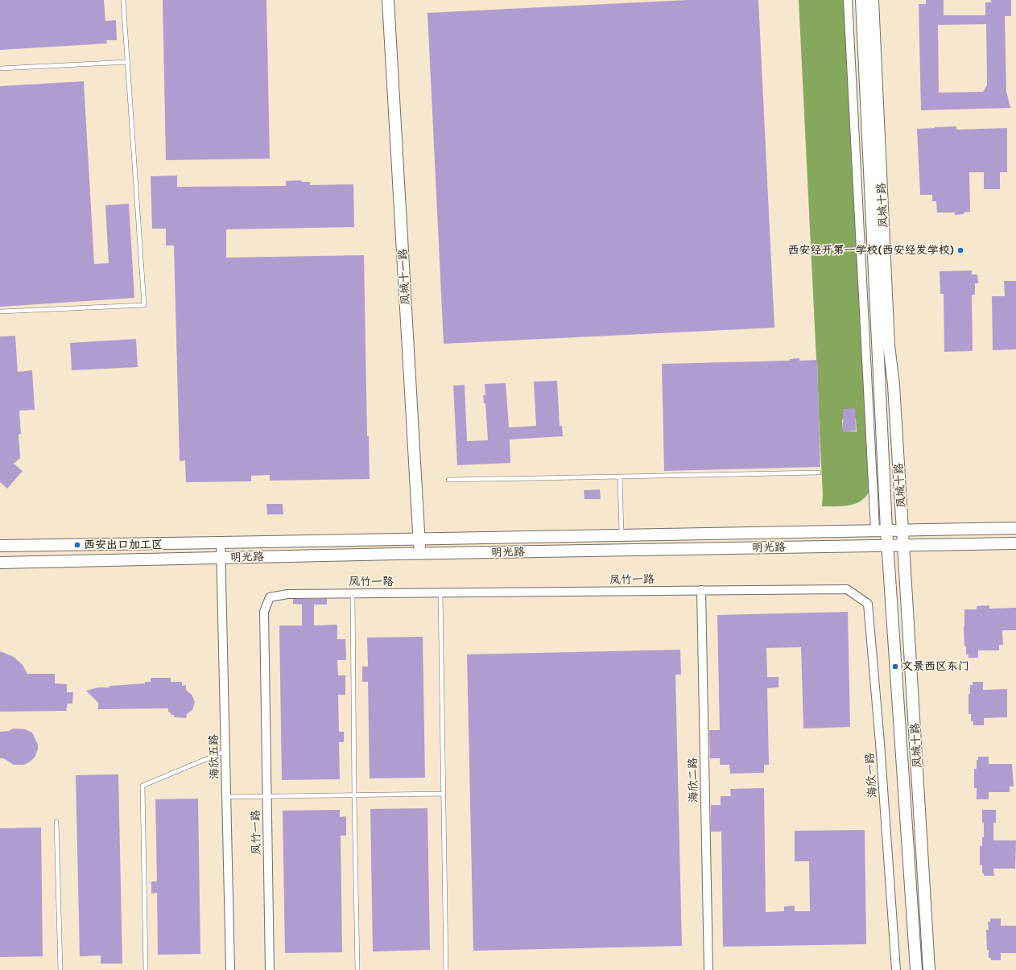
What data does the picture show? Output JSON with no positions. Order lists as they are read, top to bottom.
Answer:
{
  "streets": {
    "main road": ["凤城十路", "凤城十一路", "明光路"],
    "street": [
      "凤竹一路",
      "海欣五路",
      "海欣一路",
      "海欣二路"
    ]
  },
  "crossings": [
    ["凤城十路", "明光路"],
    ["凤城十一路", "明光路"],
    ["明光路", "海欣五路"],
    ["凤竹一路", "海欣一路"],
    ["凤竹一路", "海欣二路"]
  ],
  "places": ["西安经开第一学校(西安经发学校)", "西安出口加工区", "文景西区东门"]
}
